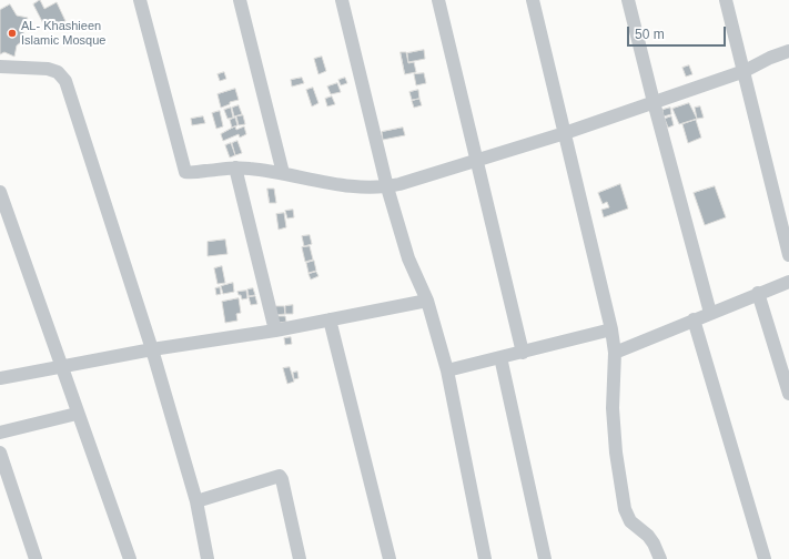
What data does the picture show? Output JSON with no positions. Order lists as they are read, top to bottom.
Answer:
{
  "places": ["AL- Khashieen Islamic Mosque"],
  "scale_bar": "50 m"
}
